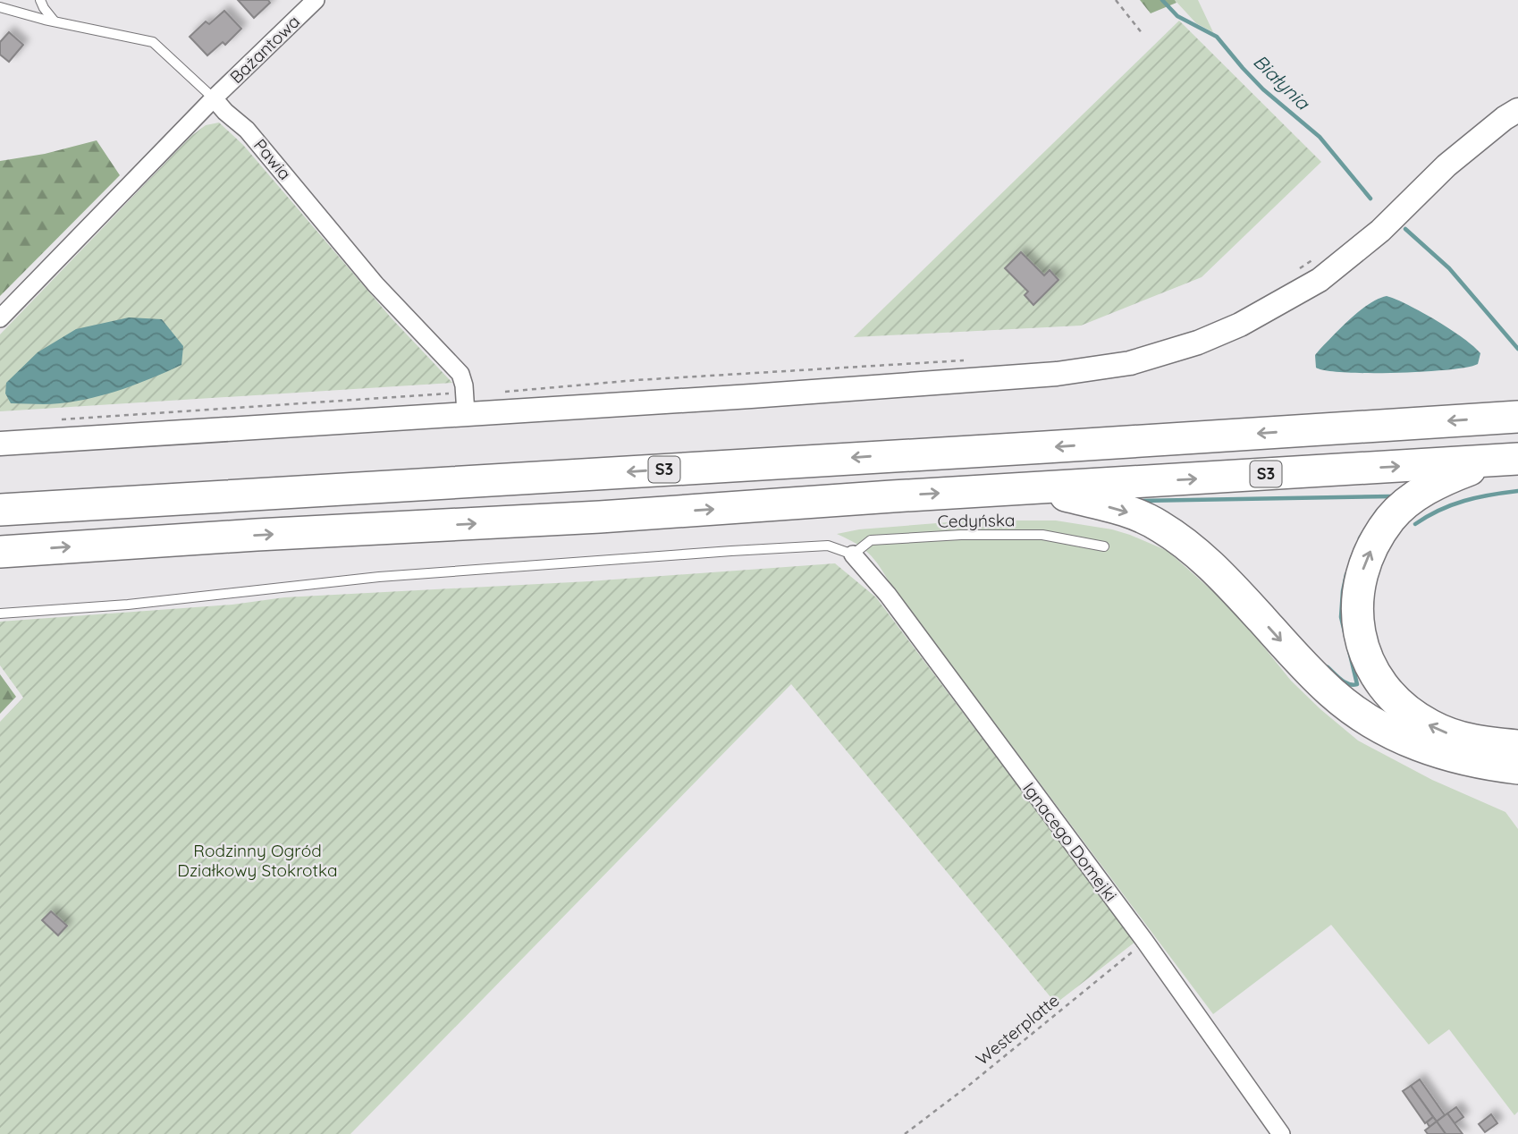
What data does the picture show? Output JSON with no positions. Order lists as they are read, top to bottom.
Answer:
{
  "streets": {
    "highway": ["S3"],
    "street": ["Bażantowa", "Pawia", "Ignacego Domejki"],
    "lane": ["Cedyńska"],
    "path": ["Westerplatte"]
  },
  "crossings": [
    ["Bażantowa", "Pawia"],
    ["Cedyńska", "Ignacego Domejki"],
    ["Ignacego Domejki", "Westerplatte"]
  ],
  "water": ["Białynia"],
  "parks": ["Rodzinny Ogród Działkowy Stokrotka"]
}
